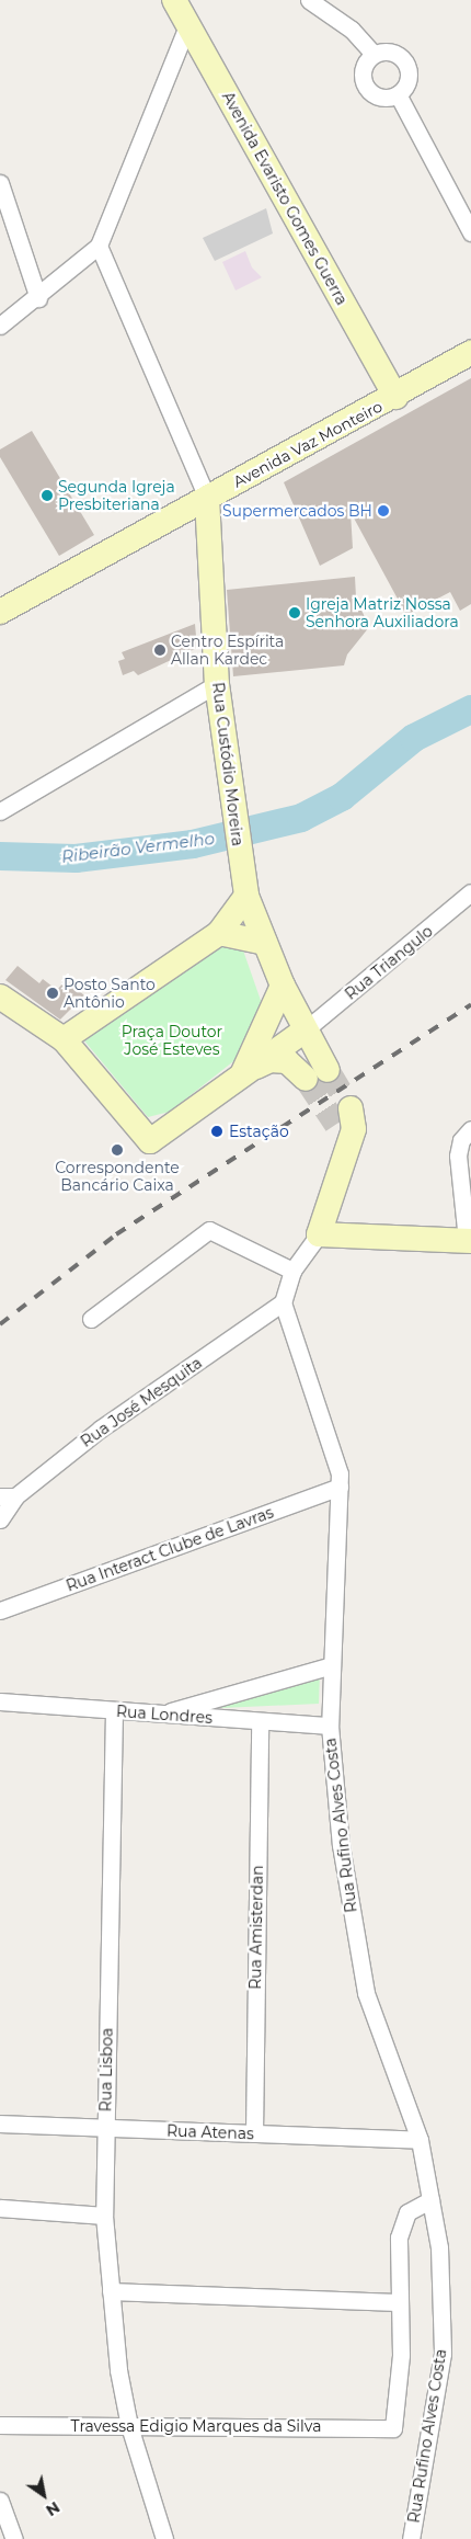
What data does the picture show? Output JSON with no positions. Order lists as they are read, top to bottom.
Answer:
{
  "streets": {
    "street": [
      "Avenida Evaristo Gomes Guerra",
      "Avenida Vaz Monteiro",
      "Rua Custódio Moreira",
      "Rua Triangulo",
      "Rua José Mesquita",
      "Rua Interact Clube de Lavras",
      "Rua Londres",
      "Rua Rufino Alves Costa",
      "Rua Amisterdan",
      "Rua Lisboa",
      "Rua Atenas",
      "Travessa Edigio Marques da Silva"
    ]
  },
  "crossings": [
    ["Avenida Evaristo Gomes Guerra", "Avenida Vaz Monteiro"],
    ["Avenida Vaz Monteiro", "Rua Custódio Moreira"],
    ["Rua Custódio Moreira", "Rua Triangulo"],
    ["Rua José Mesquita", "Rua Rufino Alves Costa"],
    ["Rua Interact Clube de Lavras", "Rua Rufino Alves Costa"],
    ["Rua Londres", "Rua Rufino Alves Costa"],
    ["Rua Londres", "Rua Amisterdan"],
    ["Rua Londres", "Rua Lisboa"],
    ["Rua Rufino Alves Costa", "Rua Atenas"],
    ["Rua Amisterdan", "Rua Atenas"],
    ["Rua Lisboa", "Rua Atenas"],
    ["Rua Lisboa", "Travessa Edigio Marques da Silva"]
  ],
  "water": ["Ribeirão Vermelho"],
  "parks": ["Praça Doutor José Esteves"],
  "places": [
    "Segunda Igreja Presbiteriana",
    "Supermercados BH",
    "Igreja Matriz Nossa Senhora Auxiliadora",
    "Centro Espírita Allan Kardec",
    "Posto Santo Antônio",
    "Estação",
    "Correspondente Bancário Caixa"
  ],
  "north": "bottom right"
}
